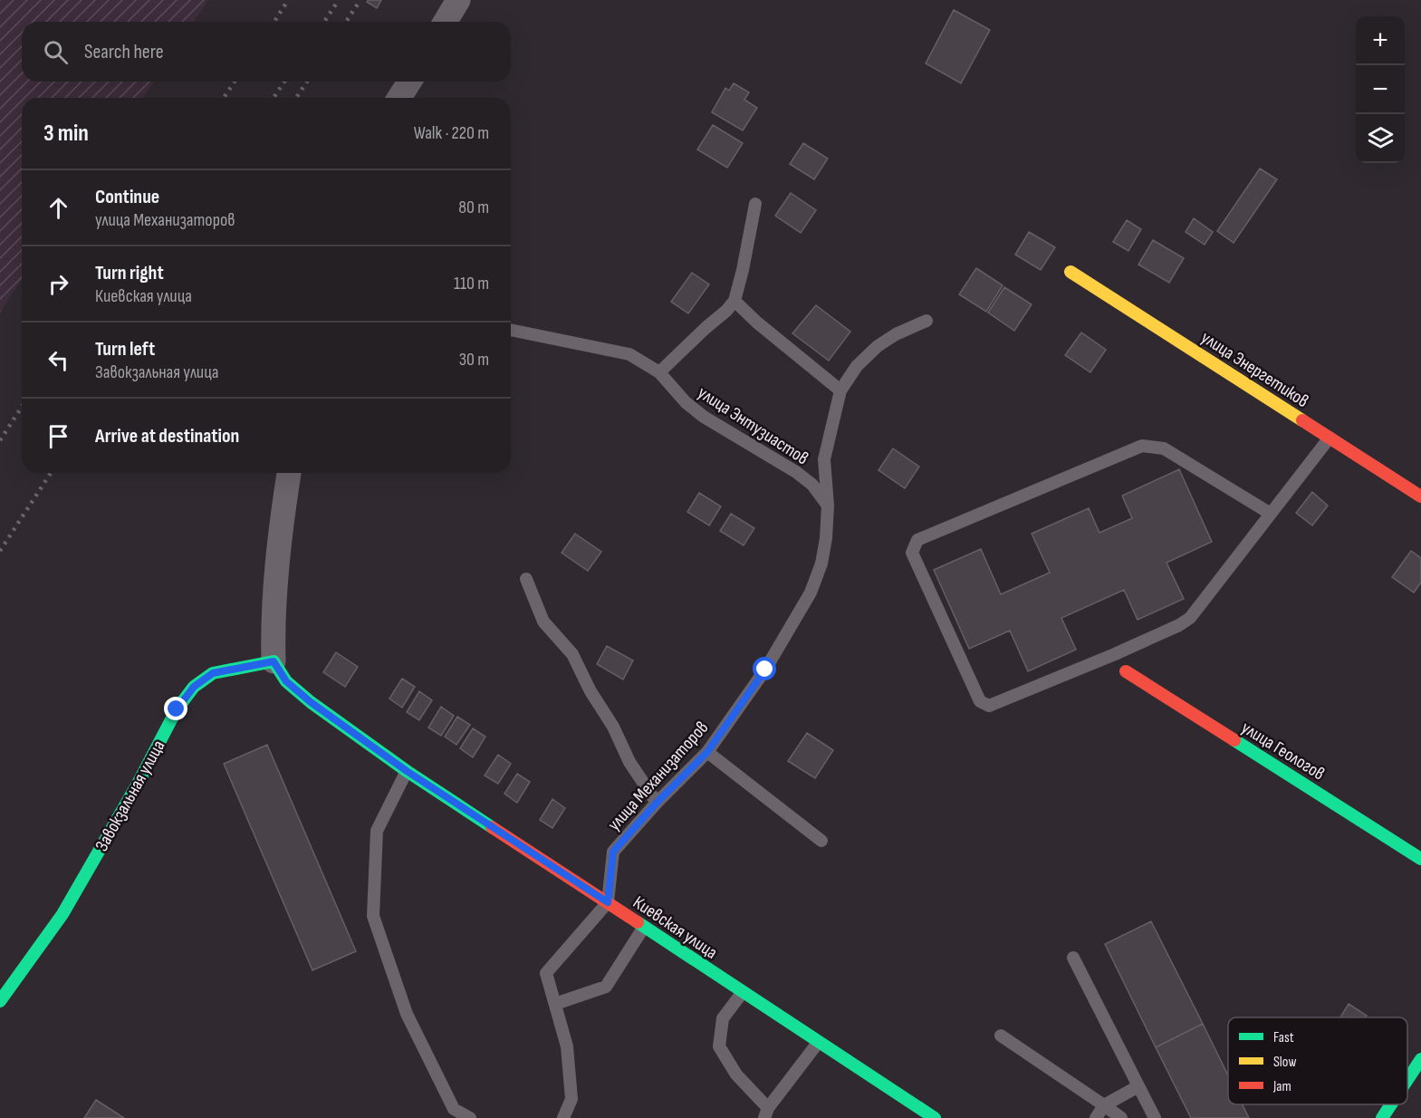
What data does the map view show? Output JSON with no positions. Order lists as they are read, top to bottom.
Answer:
{
  "streets": {
    "street": [
      "улица Энергетиков",
      "улица Геологов",
      "Завокзальная улица",
      "Киевская улица"
    ],
    "lane": ["улица Энтузиастов", "улица Механизаторов"]
  },
  "crossings": [
    ["улица Энтузиастов", "улица Механизаторов"],
    ["улица Механизаторов", "Киевская улица"],
    ["Завокзальная улица", "Киевская улица"]
  ],
  "legend": ["Fast", "Slow", "Jam"],
  "page": {
    "map_buttons": ["+", "−"],
    "search": "Search here",
    "heading": ["3 min", "Walk · 220 m"],
    "list": [
      ["Continue", "улица Механизаторов", "80 m"],
      ["Turn right", "Киевская улица", "110 m"],
      ["Turn left", "Завокзальная улица", "30 m"],
      "Arrive at destination"
    ]
  }
}
